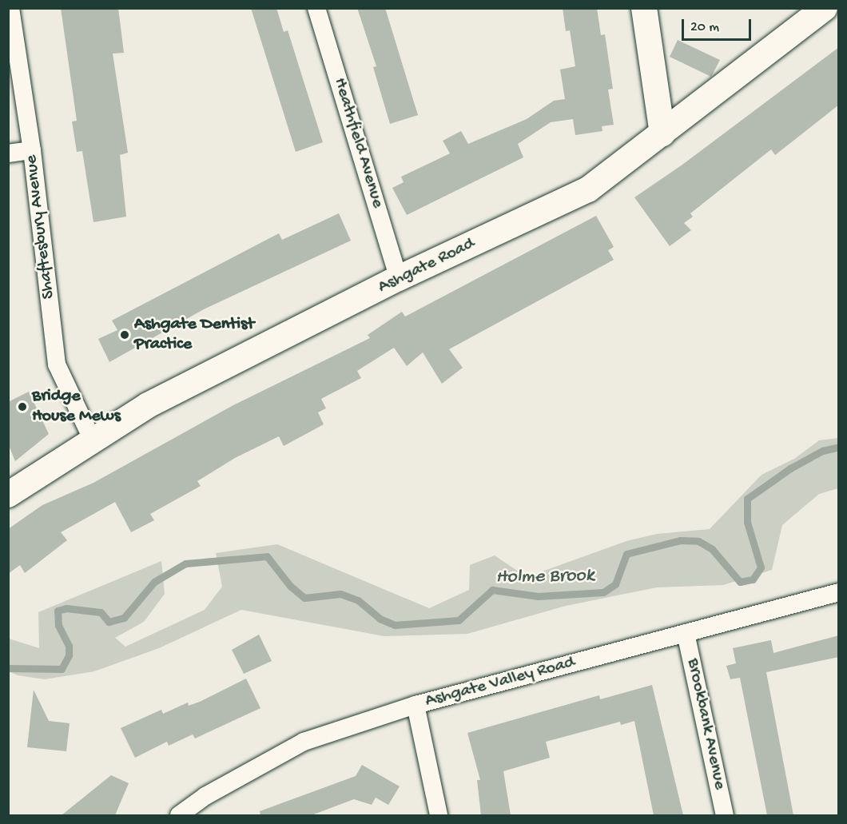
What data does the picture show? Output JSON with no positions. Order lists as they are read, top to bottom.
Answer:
{
  "streets": {
    "street": [
      "Heathfield Avenue",
      "Shaftesbury Avenue",
      "Ashgate Road",
      "Ashgate Valley Road",
      "Brookbank Avenue"
    ]
  },
  "crossings": [
    ["Heathfield Avenue", "Ashgate Road"],
    ["Shaftesbury Avenue", "Ashgate Road"],
    ["Ashgate Valley Road", "Brookbank Avenue"]
  ],
  "water": ["Holme Brook"],
  "places": ["Ashgate Dentist Practice", "Bridge House Mews"],
  "scale_bar": "20 m"
}
